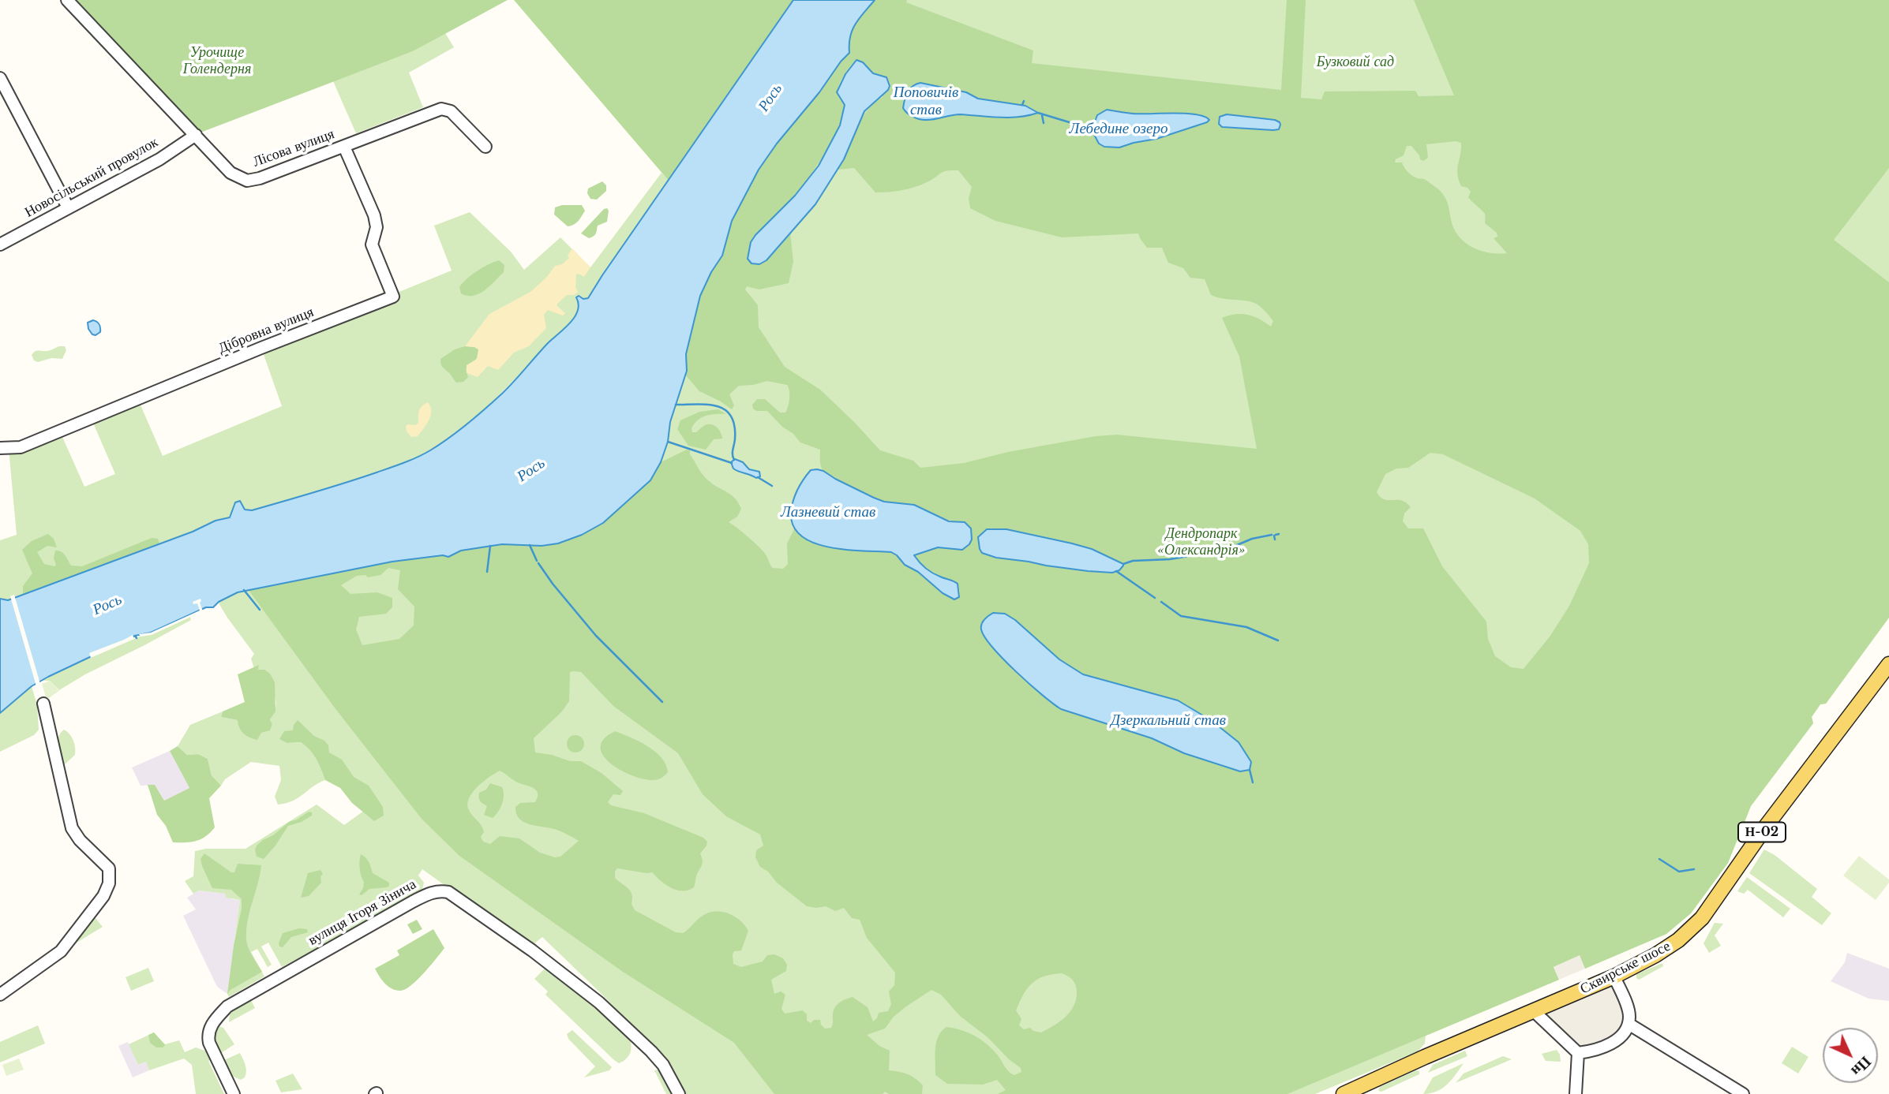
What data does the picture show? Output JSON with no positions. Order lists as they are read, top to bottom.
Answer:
{
  "streets": {
    "main road": ["Н-02", "Сквирське шосе"],
    "street": [
      "Лісова вулиця",
      "Новосільський провулок",
      "Дібровна вулиця",
      "вулиця Ігоря Зінича"
    ]
  },
  "crossings": [
    ["Лісова вулиця", "Новосільський провулок"],
    ["Лісова вулиця", "Дібровна вулиця"]
  ],
  "water": [
    "Поповичів став",
    "Рось",
    "Лебедине озеро",
    "Лазневий став",
    "Дзеркальний став"
  ],
  "parks": ["Урочище Голендерня", "Бузковий сад", "Дендропарк «Олександрія»"],
  "north": "bottom right"
}
